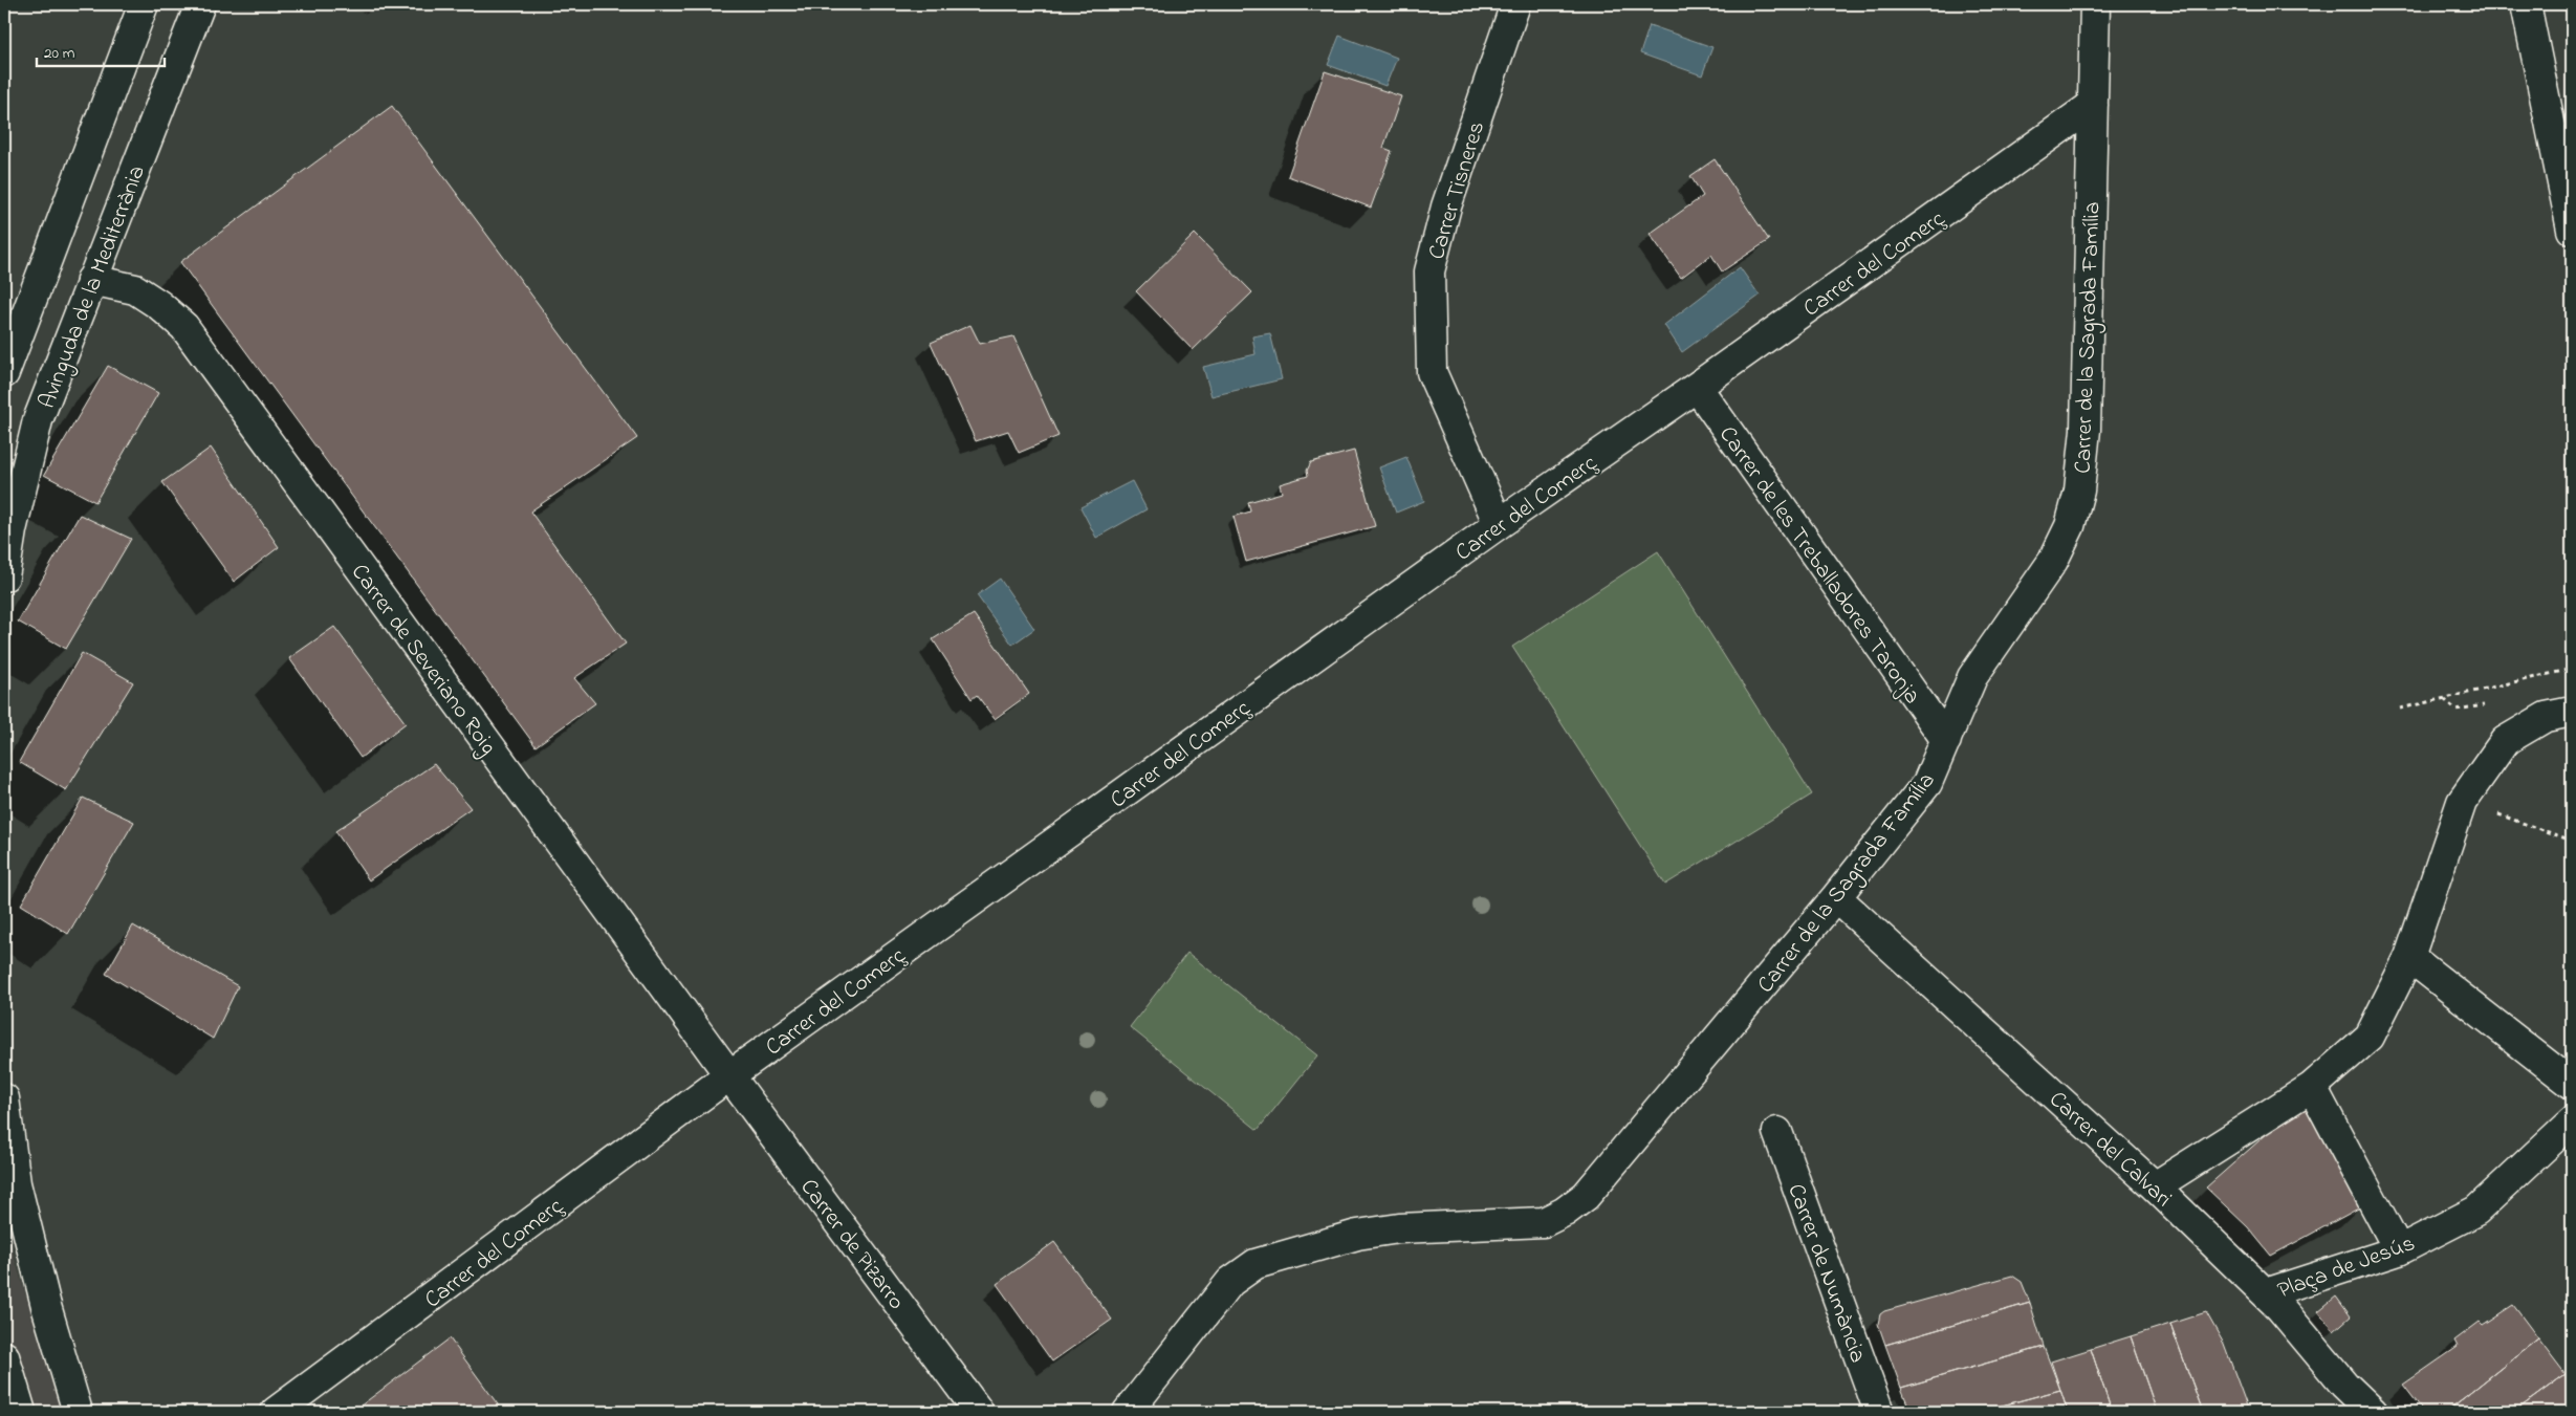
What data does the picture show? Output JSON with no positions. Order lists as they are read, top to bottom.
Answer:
{
  "streets": {
    "street": [
      "Carrer Tisneres",
      "Carrer del Comerç",
      "Avinguda de la Mediterrània",
      "Carrer de la Sagrada Família",
      "Carrer de les Treballadores Taronja",
      "Carrer de Severiano Roig",
      "Carrer del Calvari",
      "Carrer de Pizarro",
      "Plaça de Jesús",
      "Carrer de Numància"
    ]
  },
  "crossings": [
    ["Carrer Tisneres", "Carrer del Comerç"],
    ["Carrer del Comerç", "Carrer de la Sagrada Família"],
    ["Carrer del Comerç", "Carrer de les Treballadores Taronja"],
    ["Carrer del Comerç", "Carrer de Severiano Roig"],
    ["Carrer del Comerç", "Carrer de Pizarro"],
    ["Avinguda de la Mediterrània", "Carrer de Severiano Roig"],
    ["Carrer de la Sagrada Família", "Carrer de les Treballadores Taronja"],
    ["Carrer de la Sagrada Família", "Carrer del Calvari"],
    ["Carrer de Severiano Roig", "Carrer de Pizarro"],
    ["Carrer del Calvari", "Plaça de Jesús"]
  ],
  "scale_bar": "20 m"
}
